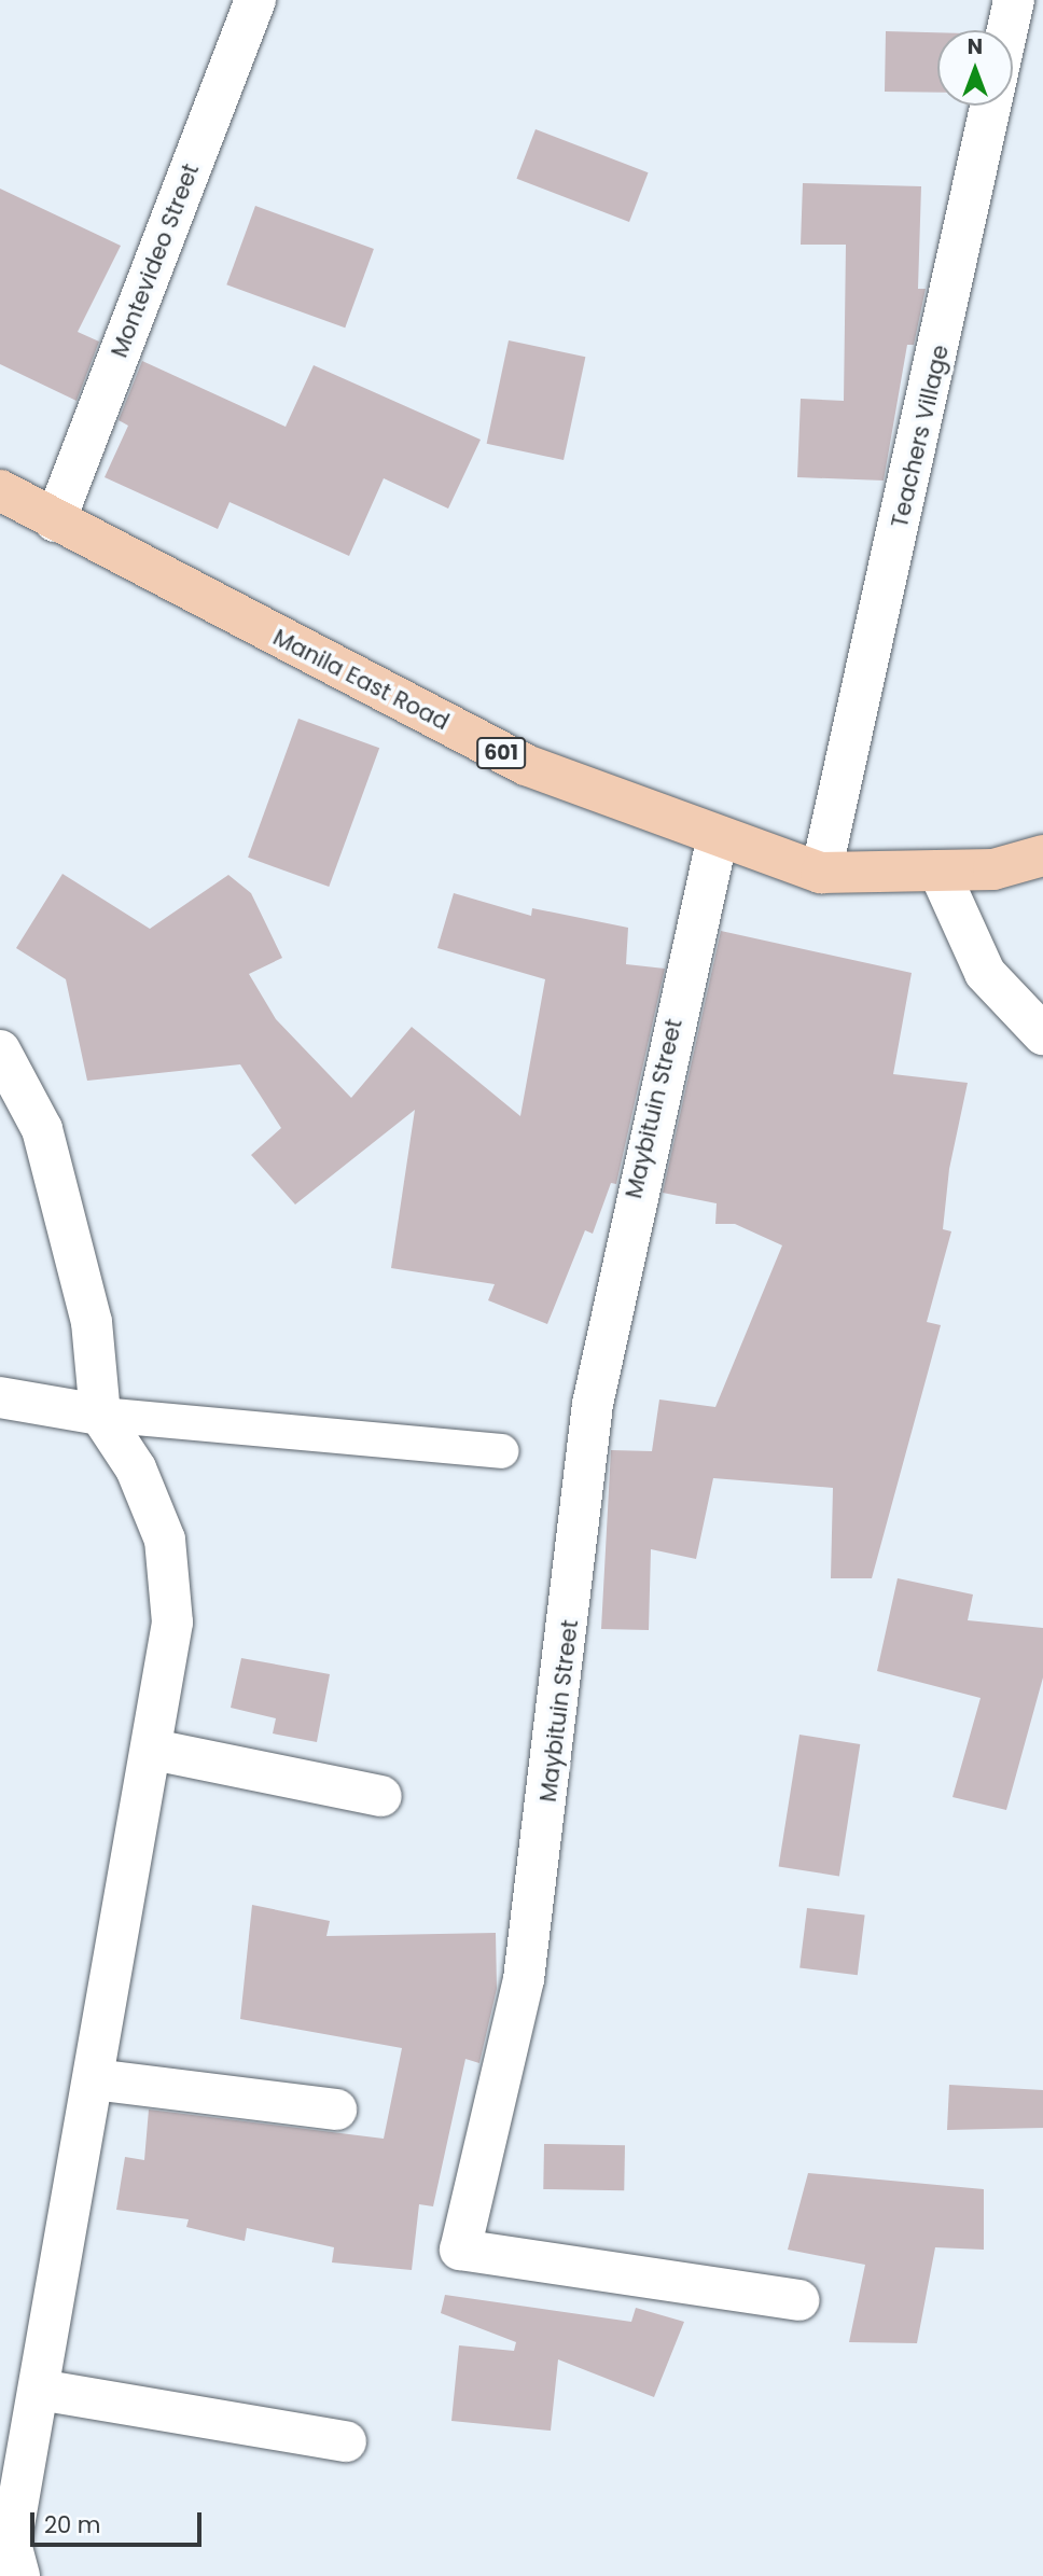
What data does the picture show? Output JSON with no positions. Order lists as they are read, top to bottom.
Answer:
{
  "streets": {
    "main road": ["Manila East Road", "601"],
    "street": ["Montevideo Street", "Teachers Village", "Maybituin Street"]
  },
  "crossings": [
    ["Montevideo Street", "Manila East Road"],
    ["Teachers Village", "Manila East Road"],
    ["Manila East Road", "Maybituin Street"]
  ],
  "scale_bar": "20 m",
  "north": "top"
}
